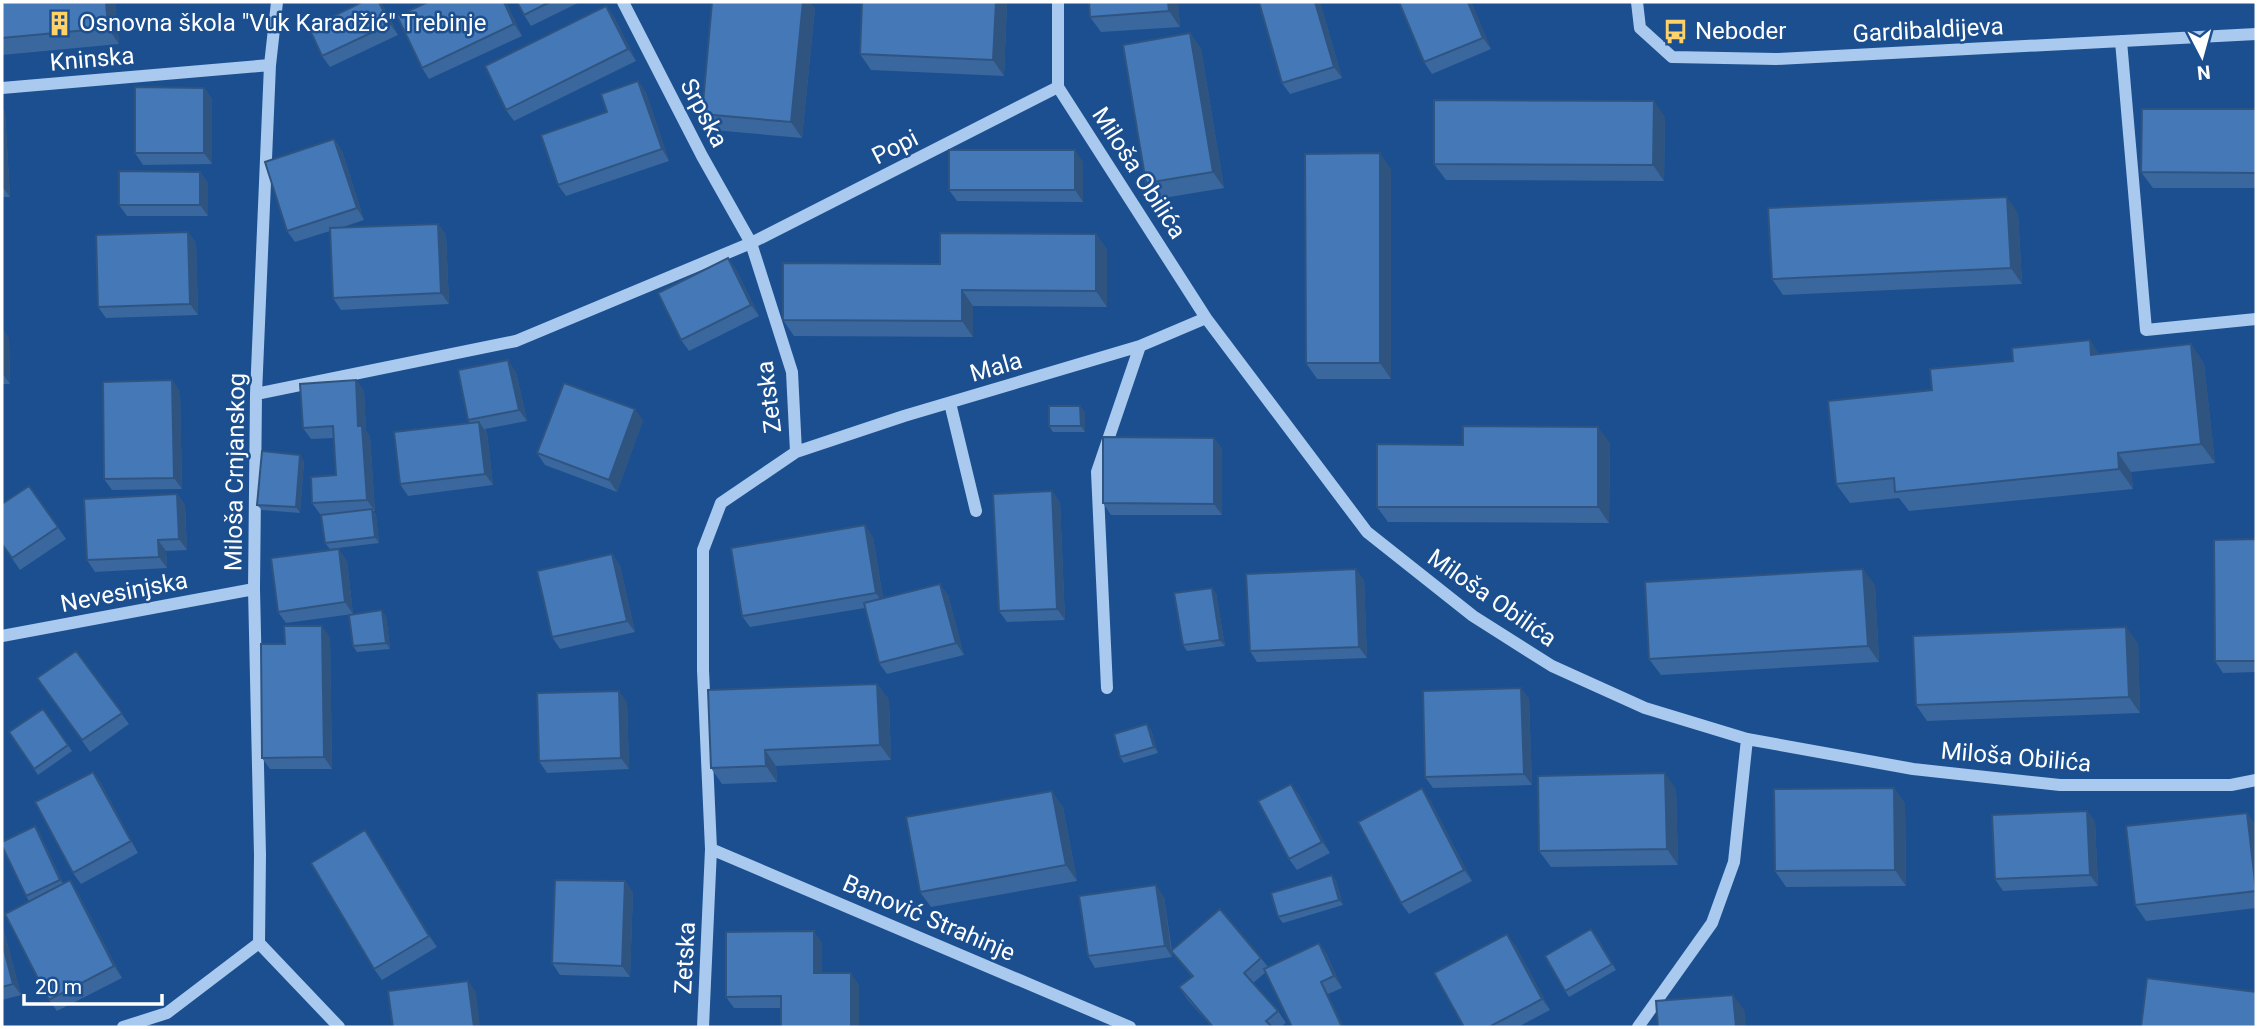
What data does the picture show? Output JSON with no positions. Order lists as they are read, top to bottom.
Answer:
{
  "streets": {
    "street": [
      "Gardibaldijeva",
      "Kninska",
      "Srpska",
      "Popi",
      "Miloša Obilića",
      "Mala",
      "Zetska",
      "Miloša Crnjanskog",
      "Nevesinjska",
      "Banović Strahinje"
    ]
  },
  "crossings": [
    ["Kninska", "Miloša Crnjanskog"],
    ["Srpska", "Popi"],
    ["Srpska", "Zetska"],
    ["Popi", "Miloša Obilića"],
    ["Popi", "Zetska"],
    ["Miloša Obilića", "Mala"],
    ["Mala", "Zetska"],
    ["Zetska", "Banović Strahinje"],
    ["Miloša Crnjanskog", "Nevesinjska"]
  ],
  "places": {
    "building": ["Osnovna škola \"Vuk Karadžić\" Trebinje"],
    "bus stop": ["Neboder"]
  },
  "scale_bar": "20 m",
  "north": "bottom"
}
